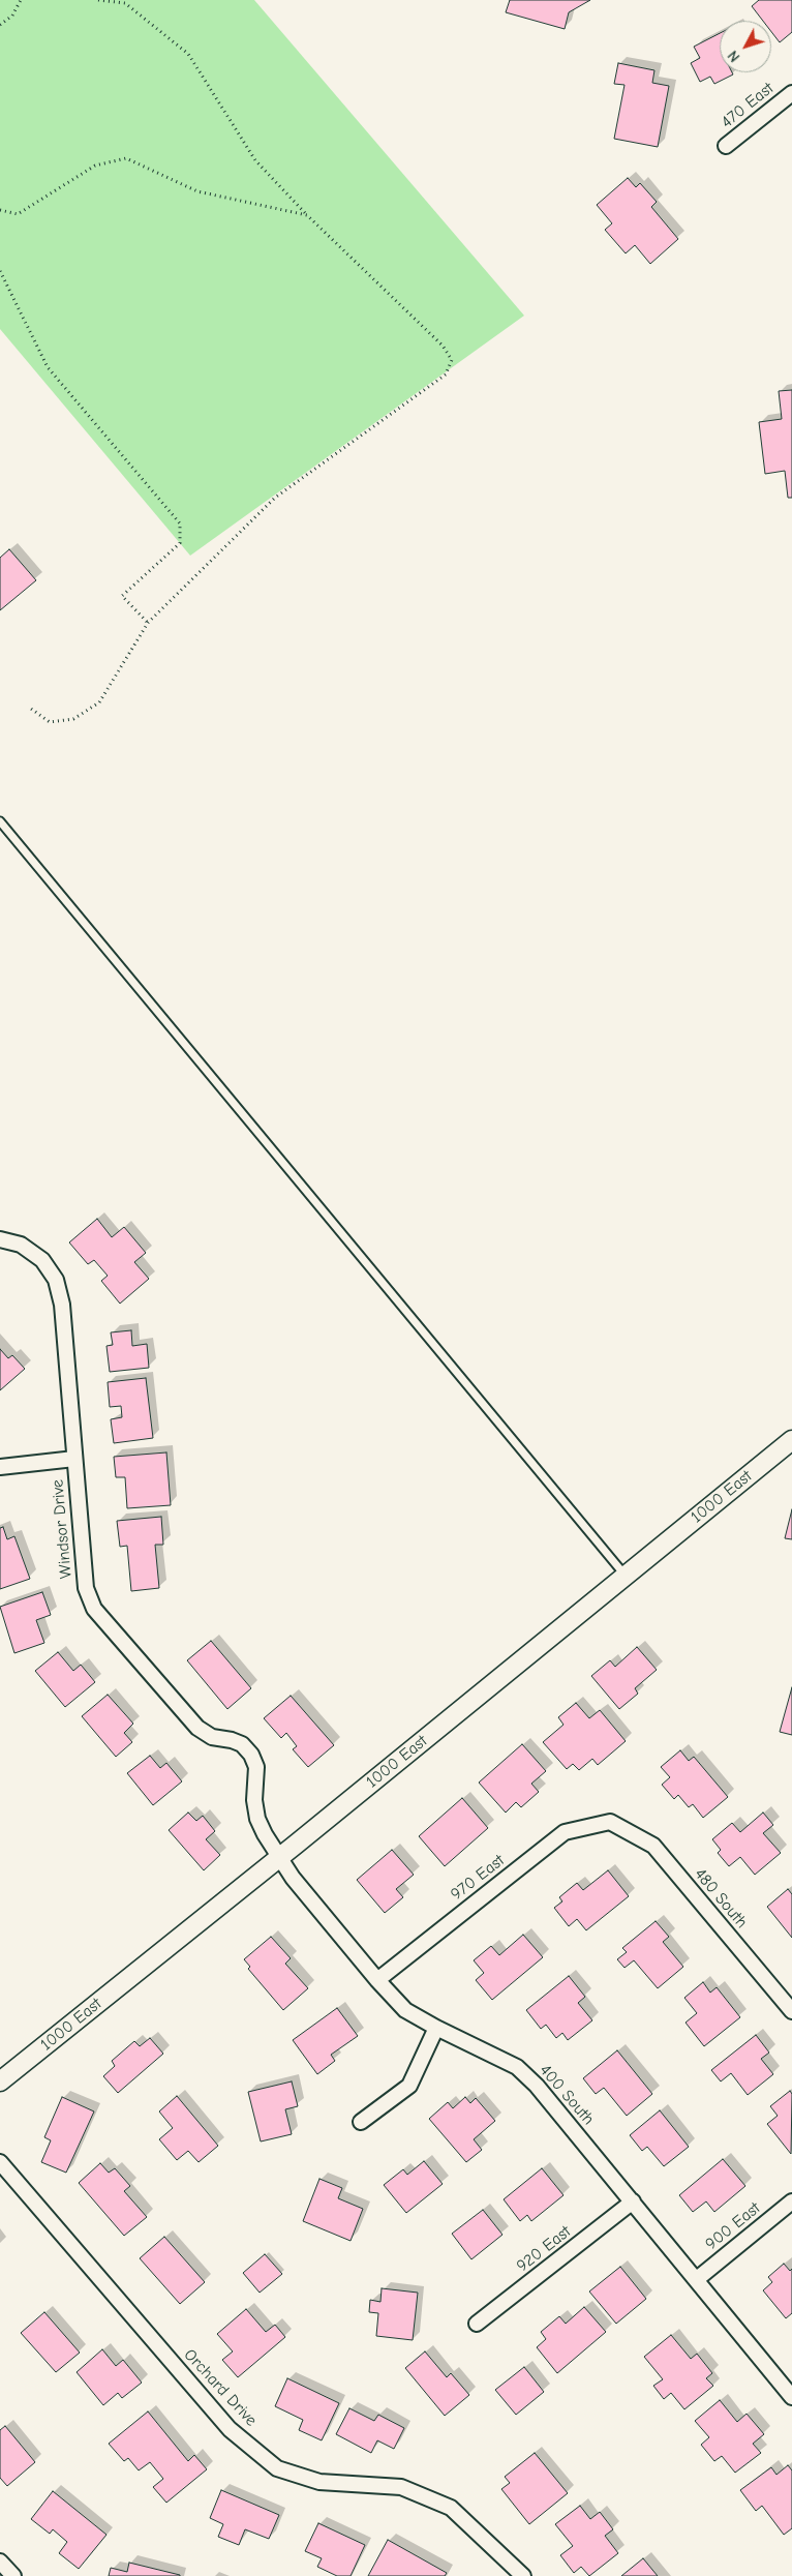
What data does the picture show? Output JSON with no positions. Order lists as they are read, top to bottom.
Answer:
{
  "streets": {
    "street": [
      "470 East",
      "1000 East",
      "Windsor Drive",
      "970 East",
      "480 South",
      "400 South",
      "900 East",
      "920 East",
      "Orchard Drive"
    ]
  },
  "crossings": [
    ["1000 East", "Windsor Drive"],
    ["1000 East", "400 South"],
    ["Windsor Drive", "400 South"],
    ["970 East", "480 South"],
    ["970 East", "400 South"],
    ["400 South", "900 East"],
    ["400 South", "920 East"]
  ],
  "north": "bottom left"
}
